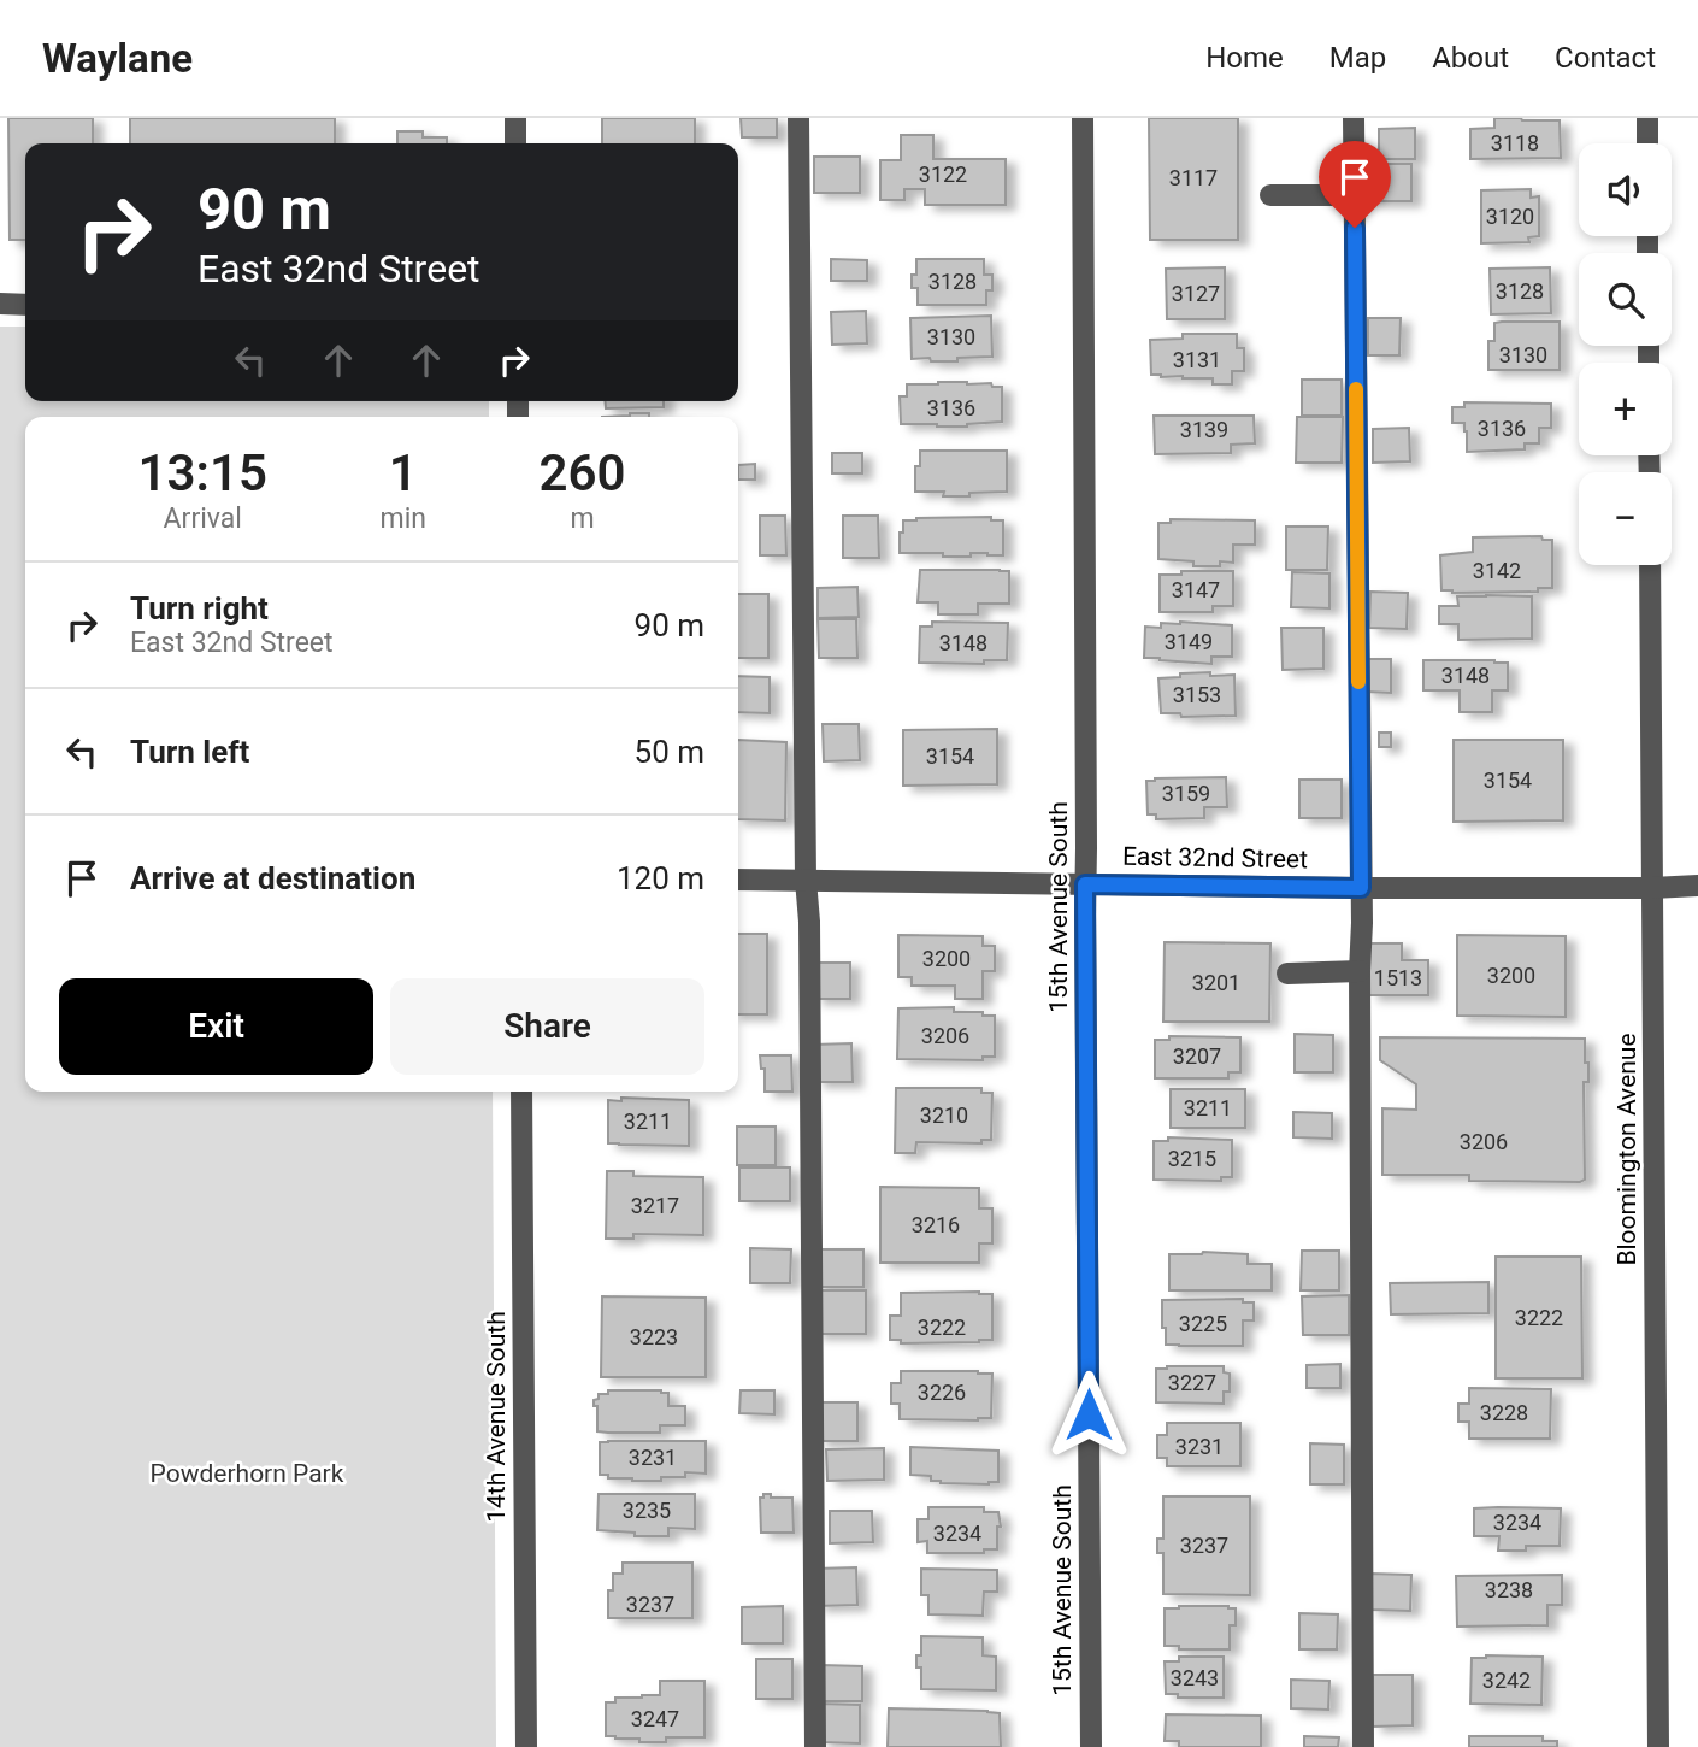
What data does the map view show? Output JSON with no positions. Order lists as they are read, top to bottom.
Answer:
{
  "streets": {
    "street": [
      "East 32nd Street",
      "15th Avenue South",
      "Bloomington Avenue",
      "14th Avenue South"
    ]
  },
  "crossings": [
    ["East 32nd Street", "15th Avenue South"],
    ["East 32nd Street", "Bloomington Avenue"]
  ],
  "parks": ["Powderhorn Park"],
  "house_numbers": [
    "3118",
    "3122",
    "3117",
    "3120",
    "3128",
    "3128",
    "3127",
    "3130",
    "3130",
    "3131",
    "3136",
    "3136",
    "3139",
    "3142",
    "3147",
    "3149",
    "3148",
    "3148",
    "3153",
    "3154",
    "3154",
    "3159",
    "3200",
    "3200",
    "1513",
    "3201",
    "3206",
    "3207",
    "3211",
    "3210",
    "3211",
    "3206",
    "3215",
    "3217",
    "3216",
    "3222",
    "3225",
    "3222",
    "3223",
    "3227",
    "3226",
    "3228",
    "3231",
    "3231",
    "3235",
    "3234",
    "3234",
    "3237",
    "3238",
    "3237",
    "3243",
    "3242",
    "3247"
  ],
  "page": {
    "header": "Waylane",
    "nav": [
      "Home",
      "Map",
      "About",
      "Contact"
    ],
    "map_buttons": ["+", "−"],
    "turn": ["90 m", "East 32nd Street"],
    "eta": [
      "13:15",
      "Arrival",
      "1",
      "min",
      "260",
      "m"
    ],
    "list": [
      {
        "name": "Turn right",
        "note": "East 32nd Street",
        "value": "90 m"
      },
      {
        "name": "Turn left",
        "value": "50 m"
      },
      {
        "name": "Arrive at destination",
        "value": "120 m"
      }
    ],
    "buttons": ["Exit", "Share"]
  }
}
